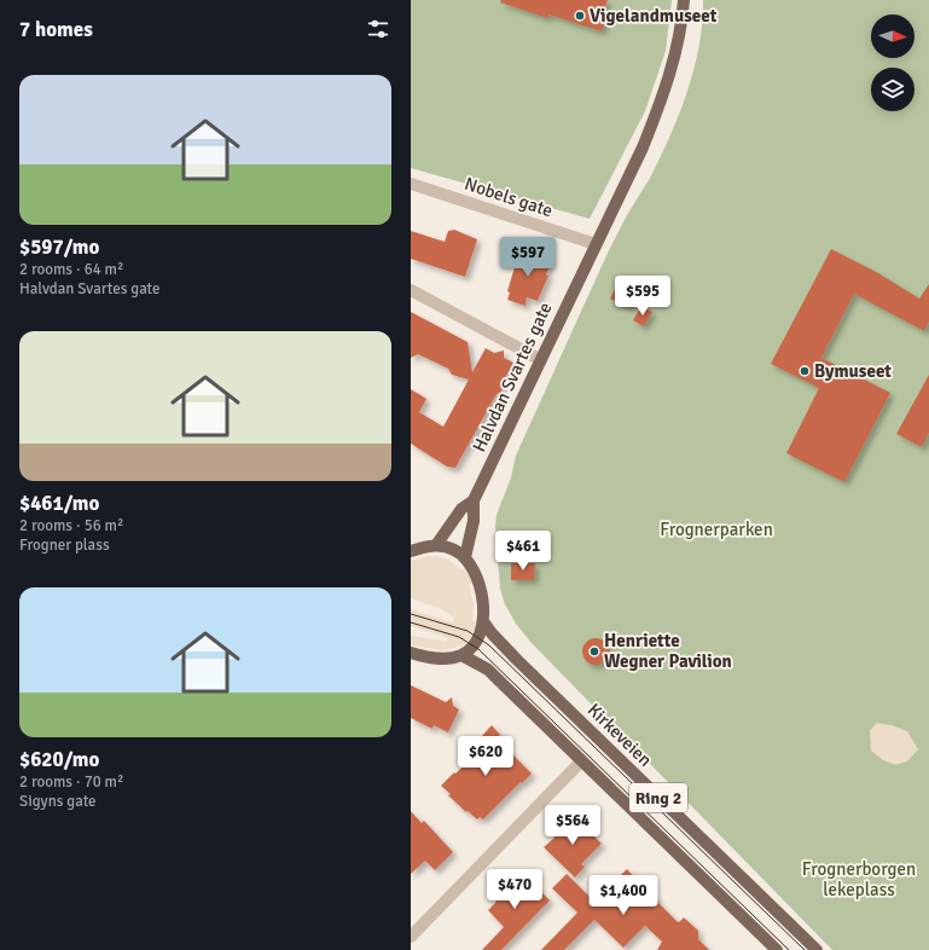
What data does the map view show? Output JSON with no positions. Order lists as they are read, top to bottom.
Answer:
{
  "streets": {
    "main road": ["Halvdan Svartes gate", "Kirkeveien", "Ring 2"],
    "street": ["Nobels gate"]
  },
  "crossings": [
    ["Nobels gate", "Halvdan Svartes gate"]
  ],
  "parks": ["Frognerparken", "Frognerborgen lekeplass"],
  "places": ["Vigelandmuseet", "Bymuseet", "Henriette Wegner Pavilion"],
  "north": "right",
  "page": {
    "heading": "7 homes",
    "list": [
      {
        "name": "$597/mo",
        "note": "2 rooms · 64 m² · Halvdan Svartes gate"
      },
      {
        "name": "$461/mo",
        "note": "2 rooms · 56 m² · Frogner plass"
      },
      {
        "name": "$620/mo",
        "note": "2 rooms · 70 m² · Sigyns gate"
      }
    ],
    "price": [
      "$597",
      "$595",
      "$461",
      "$620",
      "$564",
      "$470",
      "$1,400"
    ]
  }
}
